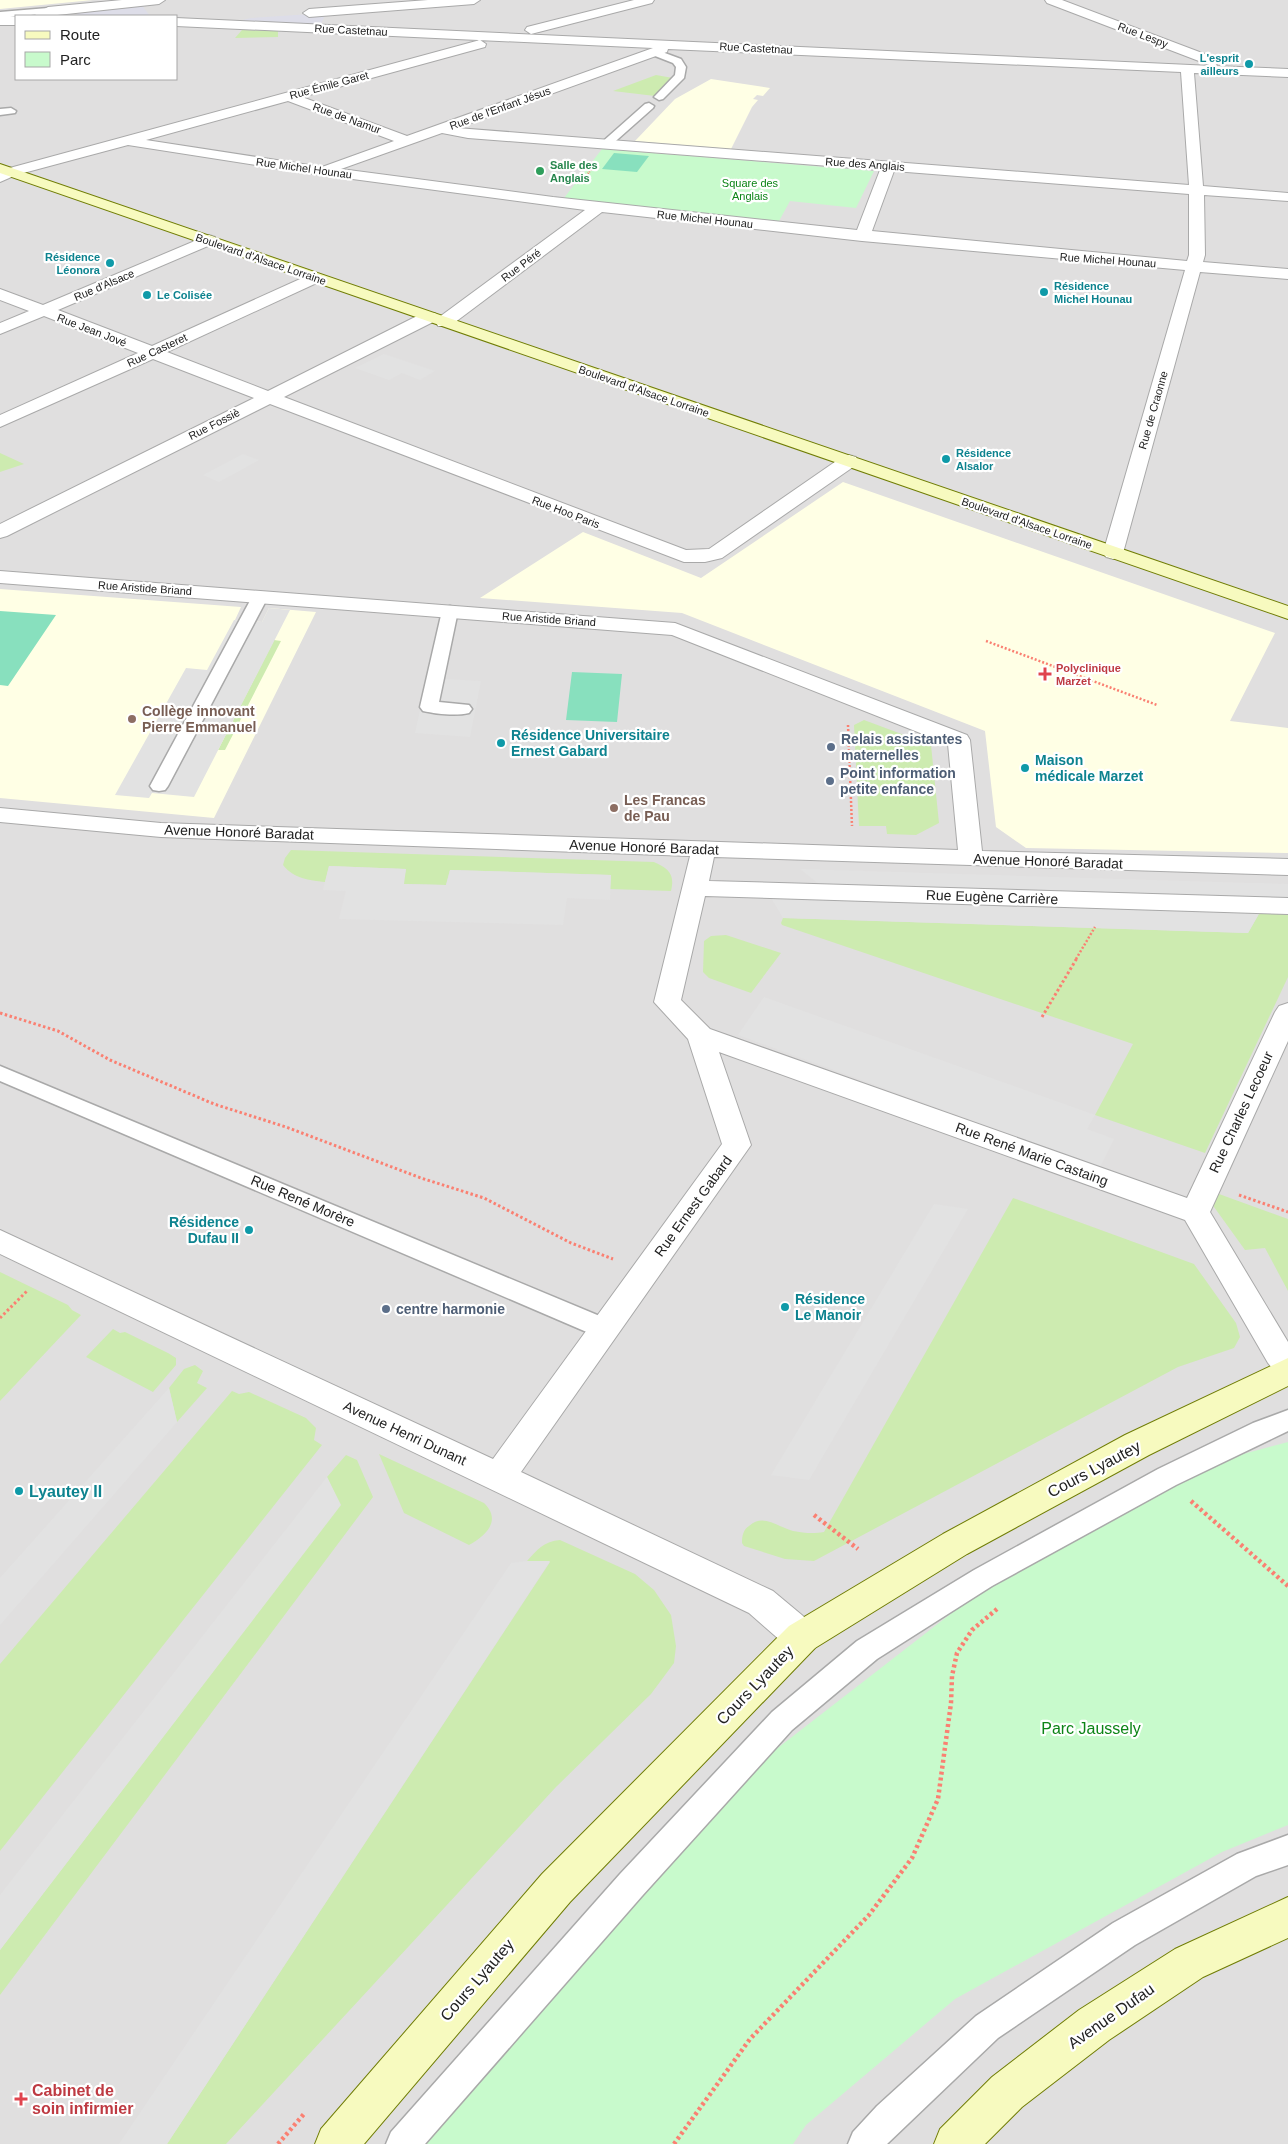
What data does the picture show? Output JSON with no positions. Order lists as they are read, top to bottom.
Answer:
{
  "streets": {
    "main road": ["Boulevard d'Alsace Lorraine", "Cours Lyautey", "Avenue Dufau"],
    "street": [
      "Rue Castetnau",
      "Rue Lespy",
      "Rue Émile Garet",
      "Rue de l'Enfant Jésus",
      "Rue de Namur",
      "Rue des Anglais",
      "Rue Michel Hounau",
      "Rue Péré",
      "Rue d'Alsace",
      "Rue Jean Jové",
      "Rue Casteret",
      "Rue de Craonne",
      "Rue Fossiè",
      "Rue Hoo Paris",
      "Rue Aristide Briand",
      "Avenue Honoré Baradat",
      "Rue Eugène Carrière",
      "Rue Charles Lecoeur",
      "Rue René Marie Castaing",
      "Rue Ernest Gabard",
      "Avenue Henri Dunant"
    ],
    "lane": ["Rue René Morère"]
  },
  "crossings": [
    ["Rue Castetnau", "Rue Lespy"],
    ["Rue Castetnau", "Rue Émile Garet"],
    ["Rue Castetnau", "Rue de l'Enfant Jésus"],
    ["Rue Castetnau", "Rue de Craonne"],
    ["Rue Émile Garet", "Rue de Namur"],
    ["Rue Émile Garet", "Rue Michel Hounau"],
    ["Rue Émile Garet", "Boulevard d'Alsace Lorraine"],
    ["Rue de l'Enfant Jésus", "Rue de Namur"],
    ["Rue de l'Enfant Jésus", "Rue des Anglais"],
    ["Rue de l'Enfant Jésus", "Rue Michel Hounau"],
    ["Rue des Anglais", "Rue de Craonne"],
    ["Rue Michel Hounau", "Rue Péré"],
    ["Rue Michel Hounau", "Rue de Craonne"],
    ["Boulevard d'Alsace Lorraine", "Rue Péré"],
    ["Boulevard d'Alsace Lorraine", "Rue d'Alsace"],
    ["Boulevard d'Alsace Lorraine", "Rue Casteret"],
    ["Boulevard d'Alsace Lorraine", "Rue de Craonne"],
    ["Boulevard d'Alsace Lorraine", "Rue Fossiè"],
    ["Boulevard d'Alsace Lorraine", "Rue Hoo Paris"],
    ["Rue Péré", "Rue Fossiè"],
    ["Rue d'Alsace", "Rue Jean Jové"],
    ["Rue Jean Jové", "Rue Casteret"],
    ["Rue Jean Jové", "Rue Fossiè"],
    ["Rue Jean Jové", "Rue Hoo Paris"],
    ["Rue Fossiè", "Rue Hoo Paris"],
    ["Rue Aristide Briand", "Avenue Honoré Baradat"],
    ["Avenue Honoré Baradat", "Rue Ernest Gabard"],
    ["Rue Eugène Carrière", "Rue Ernest Gabard"],
    ["Rue Charles Lecoeur", "Rue René Marie Castaing"],
    ["Rue René Marie Castaing", "Rue Ernest Gabard"],
    ["Rue René Morère", "Rue Ernest Gabard"],
    ["Rue Ernest Gabard", "Avenue Henri Dunant"],
    ["Avenue Henri Dunant", "Cours Lyautey"]
  ],
  "parks": ["Square des Anglais", "Parc Jaussely"],
  "places": {
    "other": [
      "L'esprit ailleurs",
      "Salle des Anglais",
      "Résidence Léonora",
      "Résidence Michel Hounau",
      "Le Colisée",
      "Résidence Alsalor",
      "Collège innovant Pierre Emmanuel",
      "Résidence Universitaire Ernest Gabard",
      "Relais assistantes maternelles",
      "Maison médicale Marzet",
      "Point information petite enfance",
      "Les Francas de Pau",
      "Résidence Dufau II",
      "Résidence Le Manoir",
      "centre harmonie",
      "Lyautey II"
    ],
    "health": ["Polyclinique Marzet", "Cabinet de soin infirmier"]
  },
  "legend": ["Route", "Parc"]
}
